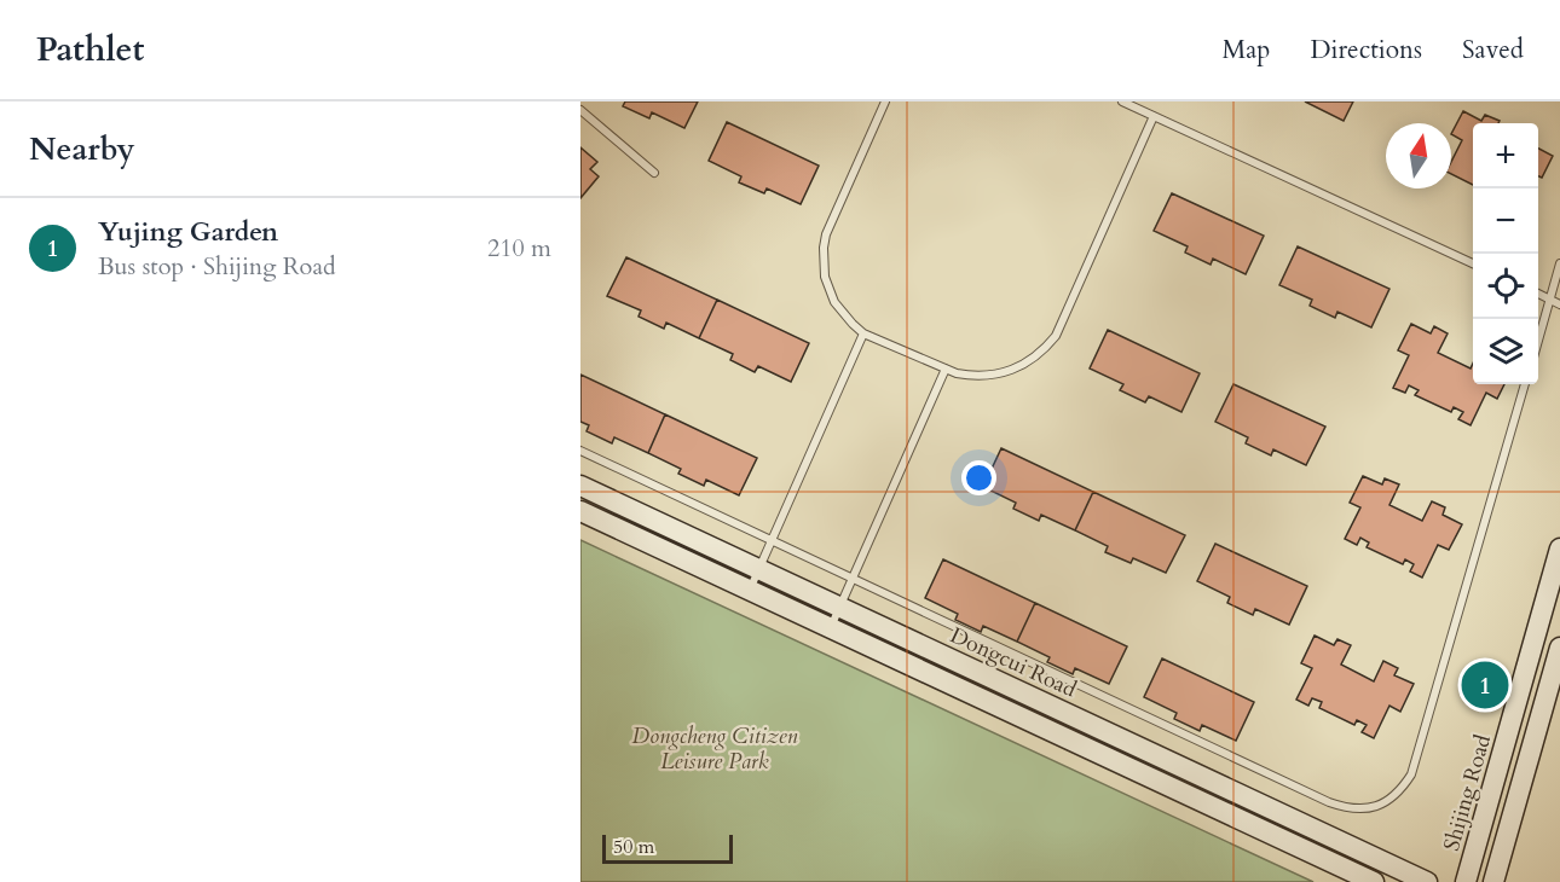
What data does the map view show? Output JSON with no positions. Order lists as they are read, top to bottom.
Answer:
{
  "streets": {
    "street": ["Dongcui Road", "Shijing Road"]
  },
  "parks": ["Dongcheng Citizen Leisure Park"],
  "scale_bar": "50 m",
  "north": "top",
  "page": {
    "header": "Pathlet",
    "nav": ["Map", "Directions", "Saved"],
    "heading": "Nearby",
    "map_buttons": ["+", "−"],
    "list": [
      {
        "mark": "1",
        "name": "Yujing Garden",
        "note": "Bus stop · Shijing Road",
        "value": "210 m"
      }
    ],
    "pins": "1",
    "scale": "50 m"
  }
}
